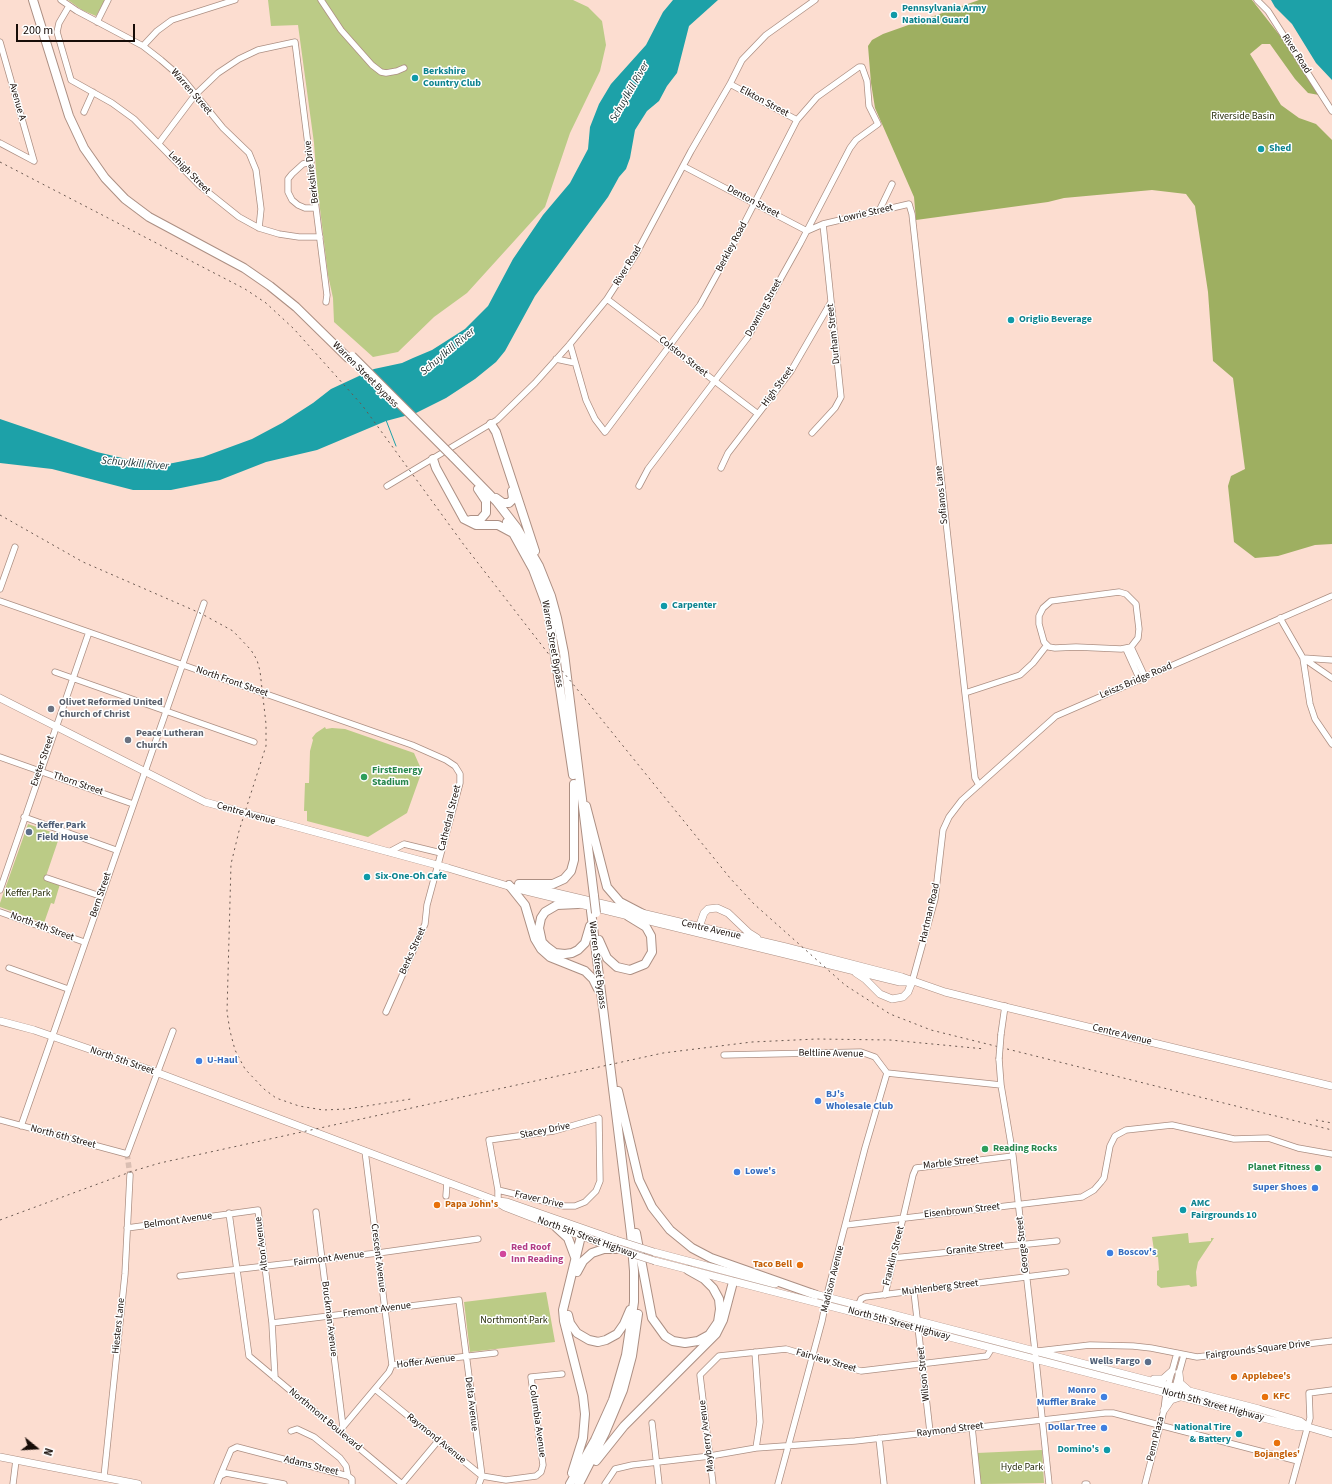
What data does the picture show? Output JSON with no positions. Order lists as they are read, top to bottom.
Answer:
{
  "streets": {
    "highway": ["Warren Street Bypass"],
    "main road": ["Centre Avenue", "North 5th Street", "North 5th Street Highway"],
    "street": [
      "River Road",
      "Warren Street",
      "Avenue A",
      "Elkton Street",
      "Berkshire Drive",
      "Lehigh Street",
      "Denton Street",
      "Lowrie Street",
      "Berkley Road",
      "Downing Street",
      "Durham Street",
      "Colston Street",
      "High Street",
      "Sofianos Lane",
      "Leiszs Bridge Road",
      "North Front Street",
      "Exeter Street",
      "Thorn Street",
      "Cathedral Street",
      "Bern Street",
      "Hartman Road",
      "North 4th Street",
      "Berks Street",
      "Beltline Avenue",
      "Stacey Drive",
      "North 6th Street",
      "Marble Street",
      "Fraver Drive",
      "Eisenbrown Street",
      "Belmont Avenue",
      "Alton Avenue",
      "George Street",
      "Granite Street",
      "Franklin Street",
      "Crescent Avenue",
      "Fairmont Avenue",
      "Madison Avenue",
      "Muhlenberg Street",
      "Fremont Avenue",
      "Bruckman Avenue",
      "Hiesters Lane",
      "Fairgrounds Square Drive",
      "Fairview Street",
      "Hoffer Avenue",
      "Wilson Street",
      "Delta Avenue",
      "Northmont Boulevard",
      "Columbia Avenue",
      "Raymond Street",
      "Mayberry Avenue",
      "Raymond Avenue",
      "Penn Plaza",
      "Adams Street"
    ]
  },
  "crossings": [
    ["River Road", "Elkton Street"],
    ["River Road", "Denton Street"],
    ["River Road", "Colston Street"],
    ["Warren Street", "Berkshire Drive"],
    ["Warren Street", "Lehigh Street"],
    ["Elkton Street", "Berkley Road"],
    ["Berkshire Drive", "Lehigh Street"],
    ["Denton Street", "Berkley Road"],
    ["Denton Street", "Downing Street"],
    ["Lowrie Street", "Durham Street"],
    ["Lowrie Street", "Sofianos Lane"],
    ["Berkley Road", "Downing Street"],
    ["Berkley Road", "Colston Street"],
    ["Downing Street", "Colston Street"],
    ["Durham Street", "High Street"],
    ["Colston Street", "High Street"],
    ["Sofianos Lane", "Leiszs Bridge Road"],
    ["Leiszs Bridge Road", "Hartman Road"],
    ["North Front Street", "Exeter Street"],
    ["North Front Street", "Cathedral Street"],
    ["North Front Street", "Bern Street"],
    ["Exeter Street", "Thorn Street"],
    ["Exeter Street", "Centre Avenue"],
    ["Thorn Street", "Bern Street"],
    ["Centre Avenue", "Cathedral Street"],
    ["Centre Avenue", "Bern Street"],
    ["Centre Avenue", "Hartman Road"],
    ["Centre Avenue", "Berks Street"],
    ["Centre Avenue", "George Street"],
    ["Cathedral Street", "Berks Street"],
    ["Bern Street", "North 4th Street"],
    ["Bern Street", "North 5th Street"],
    ["Bern Street", "North 6th Street"],
    ["Beltline Avenue", "Madison Avenue"],
    ["North 5th Street", "North 6th Street"],
    ["North 5th Street", "North 5th Street Highway"],
    ["Stacey Drive", "Fraver Drive"],
    ["Marble Street", "Eisenbrown Street"],
    ["Marble Street", "George Street"],
    ["Marble Street", "Franklin Street"],
    ["Eisenbrown Street", "George Street"],
    ["Eisenbrown Street", "Franklin Street"],
    ["Eisenbrown Street", "Madison Avenue"],
    ["Belmont Avenue", "Alton Avenue"],
    ["Belmont Avenue", "Hiesters Lane"],
    ["North 5th Street Highway", "George Street"],
    ["North 5th Street Highway", "Crescent Avenue"],
    ["North 5th Street Highway", "Madison Avenue"],
    ["North 5th Street Highway", "Muhlenberg Street"],
    ["North 5th Street Highway", "Fairgrounds Square Drive"],
    ["North 5th Street Highway", "Fairview Street"],
    ["North 5th Street Highway", "Wilson Street"],
    ["North 5th Street Highway", "Penn Plaza"],
    ["Alton Avenue", "Fairmont Avenue"],
    ["Alton Avenue", "Fremont Avenue"],
    ["Alton Avenue", "Northmont Boulevard"],
    ["George Street", "Granite Street"],
    ["George Street", "Muhlenberg Street"],
    ["George Street", "Fairgrounds Square Drive"],
    ["George Street", "Raymond Street"],
    ["Granite Street", "Franklin Street"],
    ["Franklin Street", "Muhlenberg Street"],
    ["Crescent Avenue", "Fairmont Avenue"],
    ["Crescent Avenue", "Fremont Avenue"],
    ["Crescent Avenue", "Hoffer Avenue"],
    ["Fairmont Avenue", "Bruckman Avenue"],
    ["Fairmont Avenue", "Northmont Boulevard"],
    ["Madison Avenue", "Fairview Street"],
    ["Madison Avenue", "Raymond Street"],
    ["Muhlenberg Street", "Wilson Street"],
    ["Fremont Avenue", "Bruckman Avenue"],
    ["Fremont Avenue", "Delta Avenue"],
    ["Bruckman Avenue", "Hoffer Avenue"],
    ["Bruckman Avenue", "Northmont Boulevard"],
    ["Fairview Street", "Wilson Street"],
    ["Fairview Street", "Mayberry Avenue"],
    ["Hoffer Avenue", "Delta Avenue"],
    ["Hoffer Avenue", "Northmont Boulevard"],
    ["Hoffer Avenue", "Raymond Avenue"],
    ["Wilson Street", "Raymond Street"],
    ["Delta Avenue", "Raymond Avenue"],
    ["Columbia Avenue", "Raymond Avenue"],
    ["Raymond Street", "Mayberry Avenue"],
    ["Raymond Street", "Penn Plaza"]
  ],
  "water": ["Schuylkill River"],
  "parks": [
    "Riverside Basin",
    "Keffer Park",
    "Northmont Park",
    "Hyde Park"
  ],
  "places": [
    "Pennsylvania Army National Guard",
    "Berkshire Country Club",
    "Shed",
    "Origlio Beverage",
    "Carpenter",
    "Olivet Reformed United Church of Christ",
    "Peace Lutheran Church",
    "FirstEnergy Stadium",
    "Keffer Park Field House",
    "Six-One-Oh Cafe",
    "U-Haul",
    "BJ's Wholesale Club",
    "Reading Rocks",
    "Planet Fitness",
    "Lowe's",
    "Super Shoes",
    "Papa John's",
    "AMC Fairgrounds 10",
    "Boscov's",
    "Red Roof Inn Reading",
    "Taco Bell",
    "Wells Fargo",
    "Applebee's",
    "Monro Muffler Brake",
    "KFC",
    "Dollar Tree",
    "National Tire & Battery",
    "Bojangles'",
    "Domino's"
  ],
  "scale_bar": "200 m",
  "north": "right"
}
